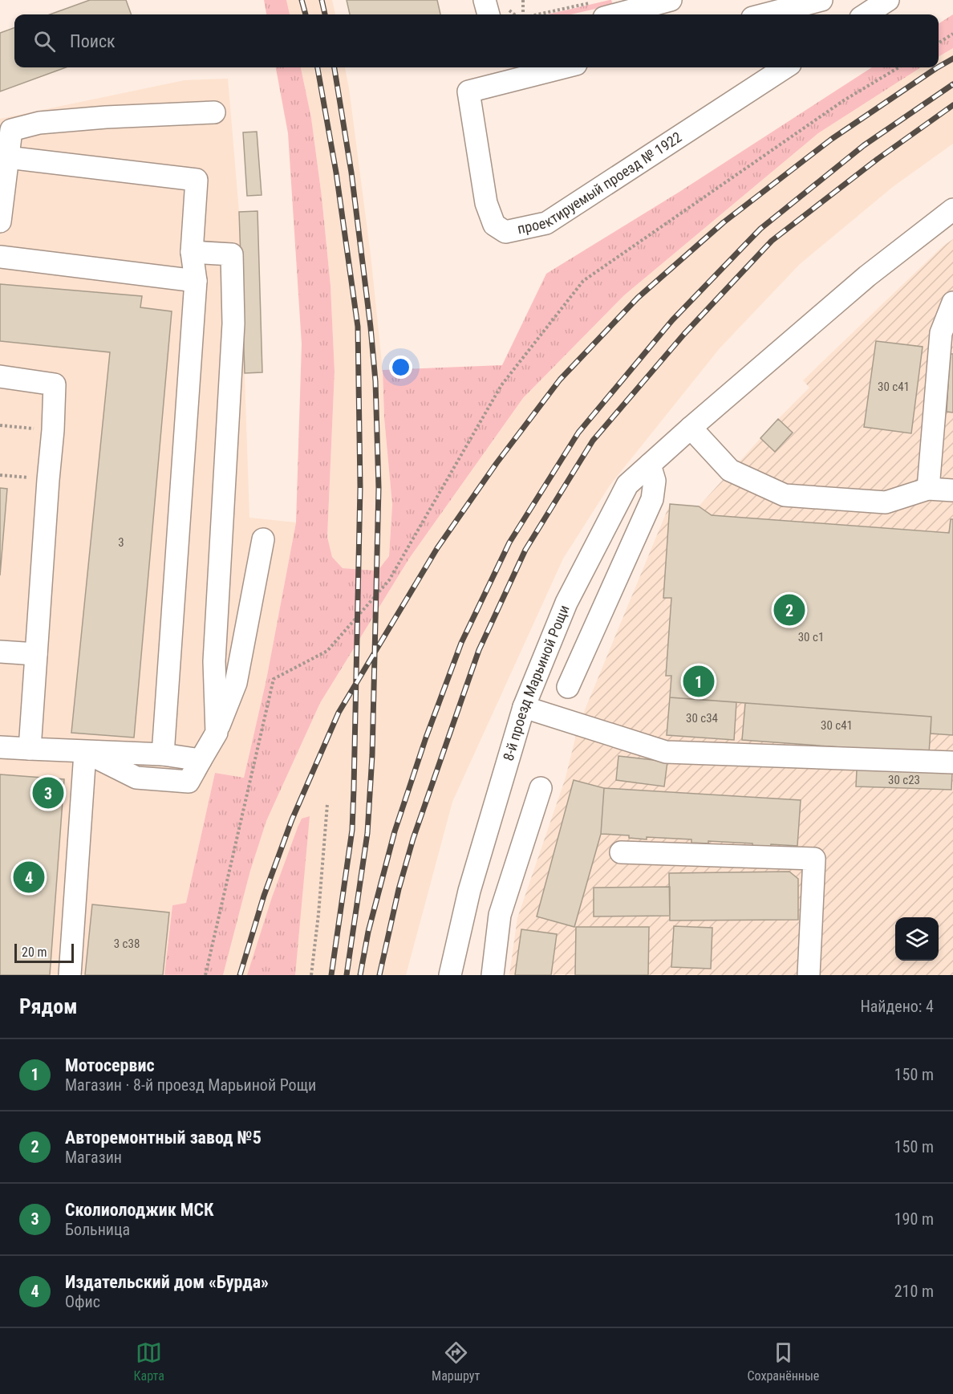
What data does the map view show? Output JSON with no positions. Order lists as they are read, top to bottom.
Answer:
{
  "streets": {
    "street": ["проектируемый проезд № 1922", "8-й проезд Марьиной Рощи"]
  },
  "house_numbers": [
    "30 с41",
    "3",
    "30 с1",
    "30 с34",
    "30 с41",
    "30 с23",
    "3 с38"
  ],
  "scale_bar": "20 m",
  "page": {
    "search": "Поиск",
    "pins": [
      "2",
      "1",
      "3",
      "4"
    ],
    "scale": "20 m",
    "heading": ["Рядом", "Найдено: 4"],
    "list": [
      {
        "mark": "1",
        "name": "Мотосервис",
        "note": "Магазин · 8-й проезд Марьиной Рощи",
        "value": "150 m"
      },
      {
        "mark": "2",
        "name": "Авторемонтный завод №5",
        "note": "Магазин",
        "value": "150 m"
      },
      {
        "mark": "3",
        "name": "Сколиолоджик МСК",
        "note": "Больница",
        "value": "190 m"
      },
      {
        "mark": "4",
        "name": "Издательский дом «Бурда»",
        "note": "Офис",
        "value": "210 m"
      }
    ],
    "nav": ["Карта", "Маршрут", "Сохранённые"]
  }
}
